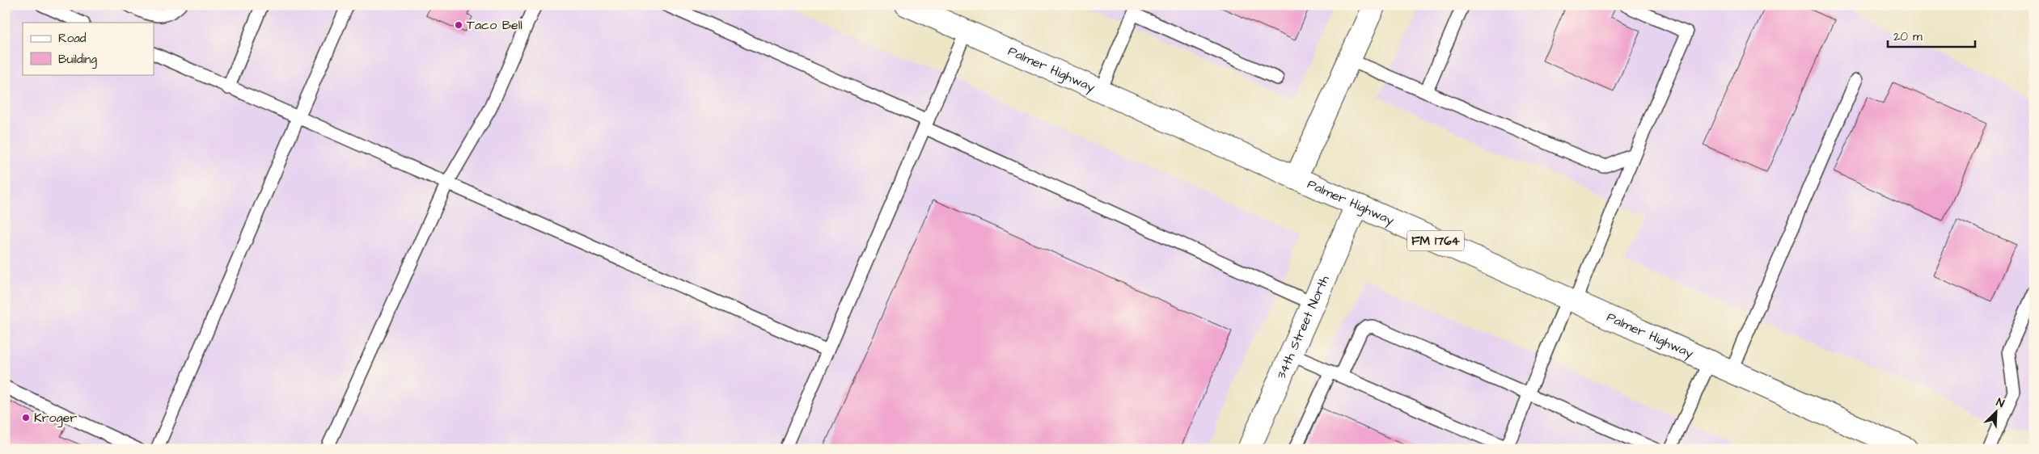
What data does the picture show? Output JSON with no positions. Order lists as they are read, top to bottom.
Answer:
{
  "streets": {
    "main road": ["Palmer Highway", "FM 1764", "34th Street North"]
  },
  "crossings": [
    ["Palmer Highway", "34th Street North"]
  ],
  "places": ["Taco Bell", "Kroger"],
  "legend": ["Road", "Building"],
  "scale_bar": "20 m",
  "north": "top right"
}
